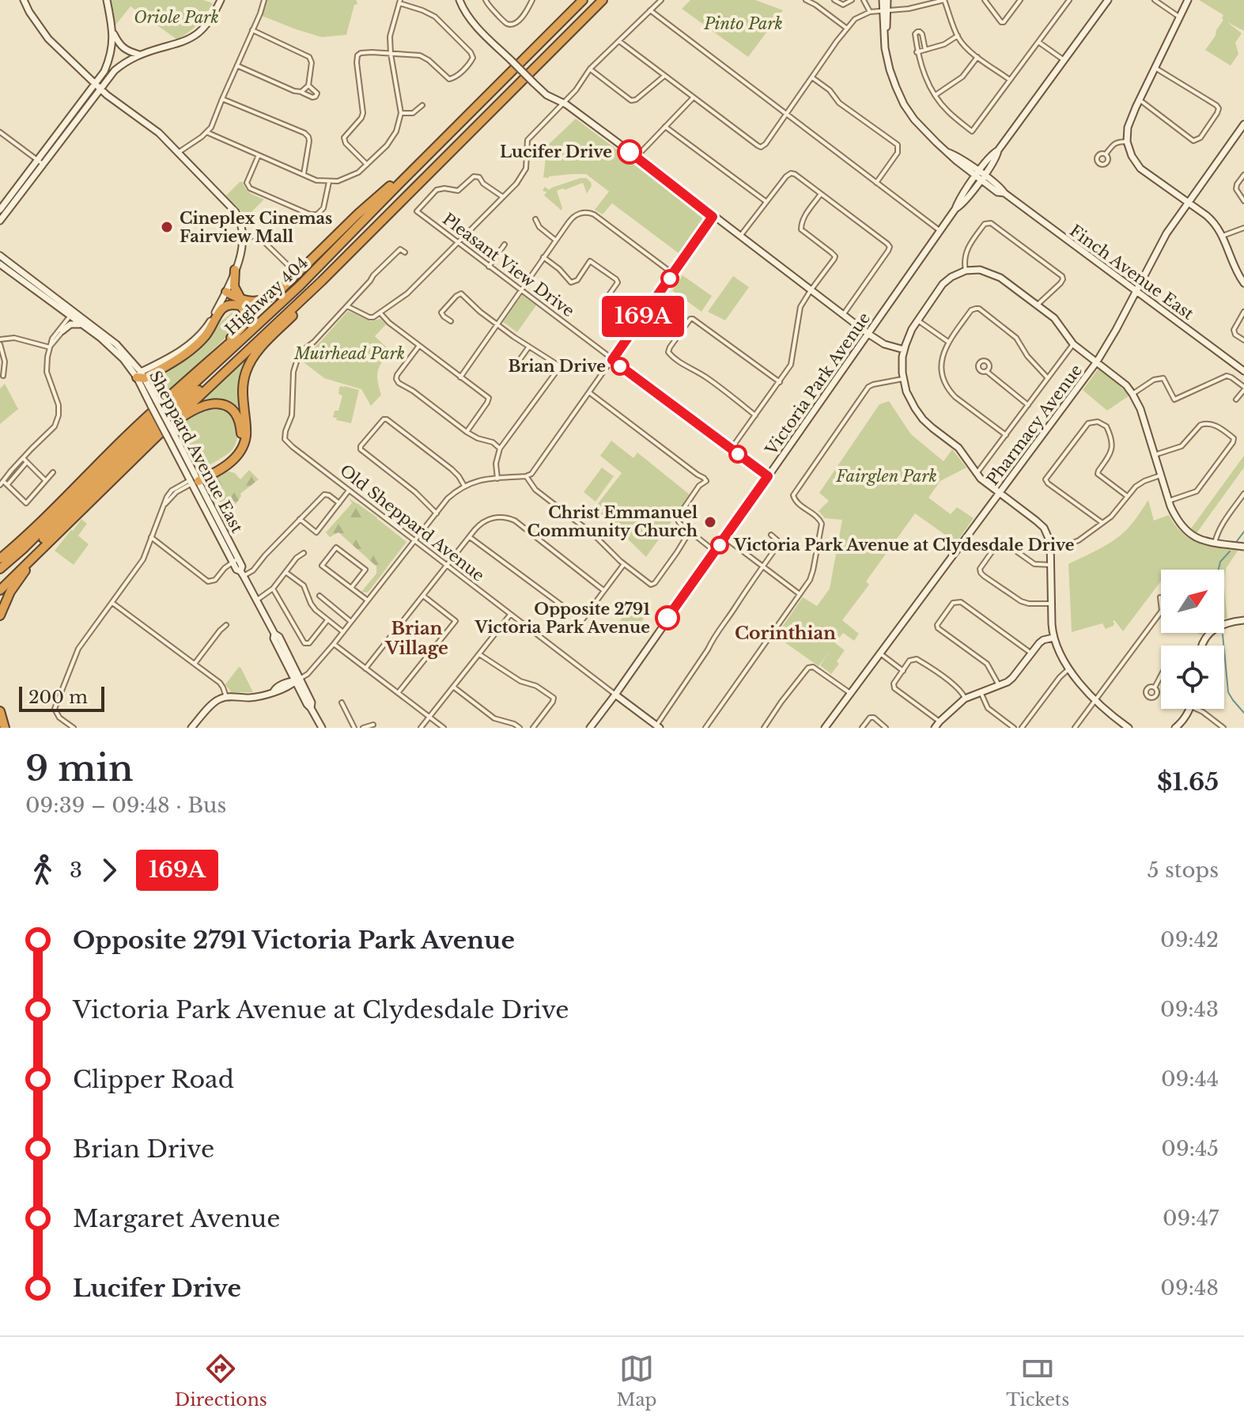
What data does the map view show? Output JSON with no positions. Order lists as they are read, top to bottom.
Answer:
{
  "streets": {
    "highway": ["Highway 404"],
    "street": [
      "Pleasant View Drive",
      "Finch Avenue East",
      "Victoria Park Avenue",
      "Pharmacy Avenue",
      "Sheppard Avenue East",
      "Old Sheppard Avenue"
    ]
  },
  "crossings": [
    ["Pleasant View Drive", "Victoria Park Avenue"],
    ["Finch Avenue East", "Victoria Park Avenue"],
    ["Finch Avenue East", "Pharmacy Avenue"],
    ["Highway 404", "Sheppard Avenue East"],
    ["Victoria Park Avenue", "Old Sheppard Avenue"]
  ],
  "districts": ["Brian Village", "Corinthian"],
  "parks": [
    "Oriole Park",
    "Pinto Park",
    "Muirhead Park",
    "Fairglen Park"
  ],
  "places": [
    "Lucifer Drive",
    "Cineplex Cinemas Fairview Mall",
    "Brian Drive",
    "Christ Emmanuel Community Church",
    "Victoria Park Avenue at Clydesdale Drive",
    "Opposite 2791 Victoria Park Avenue"
  ],
  "lines": ["bus line 169A"],
  "scale_bar": "200 m",
  "north": "top right",
  "page": {
    "on_map": "169A",
    "scale": "200 m",
    "heading": ["9 min", "09:39 – 09:48 · Bus", "$1.65"],
    "legs": ["3", "169A", "5 stops"],
    "list": [
      {
        "name": "Opposite 2791 Victoria Park Avenue",
        "value": "09:42"
      },
      {
        "name": "Victoria Park Avenue at Clydesdale Drive",
        "value": "09:43"
      },
      {
        "name": "Clipper Road",
        "value": "09:44"
      },
      {
        "name": "Brian Drive",
        "value": "09:45"
      },
      {
        "name": "Margaret Avenue",
        "value": "09:47"
      },
      {
        "name": "Lucifer Drive",
        "value": "09:48"
      }
    ],
    "tabs": ["Directions", "Map", "Tickets"]
  }
}
